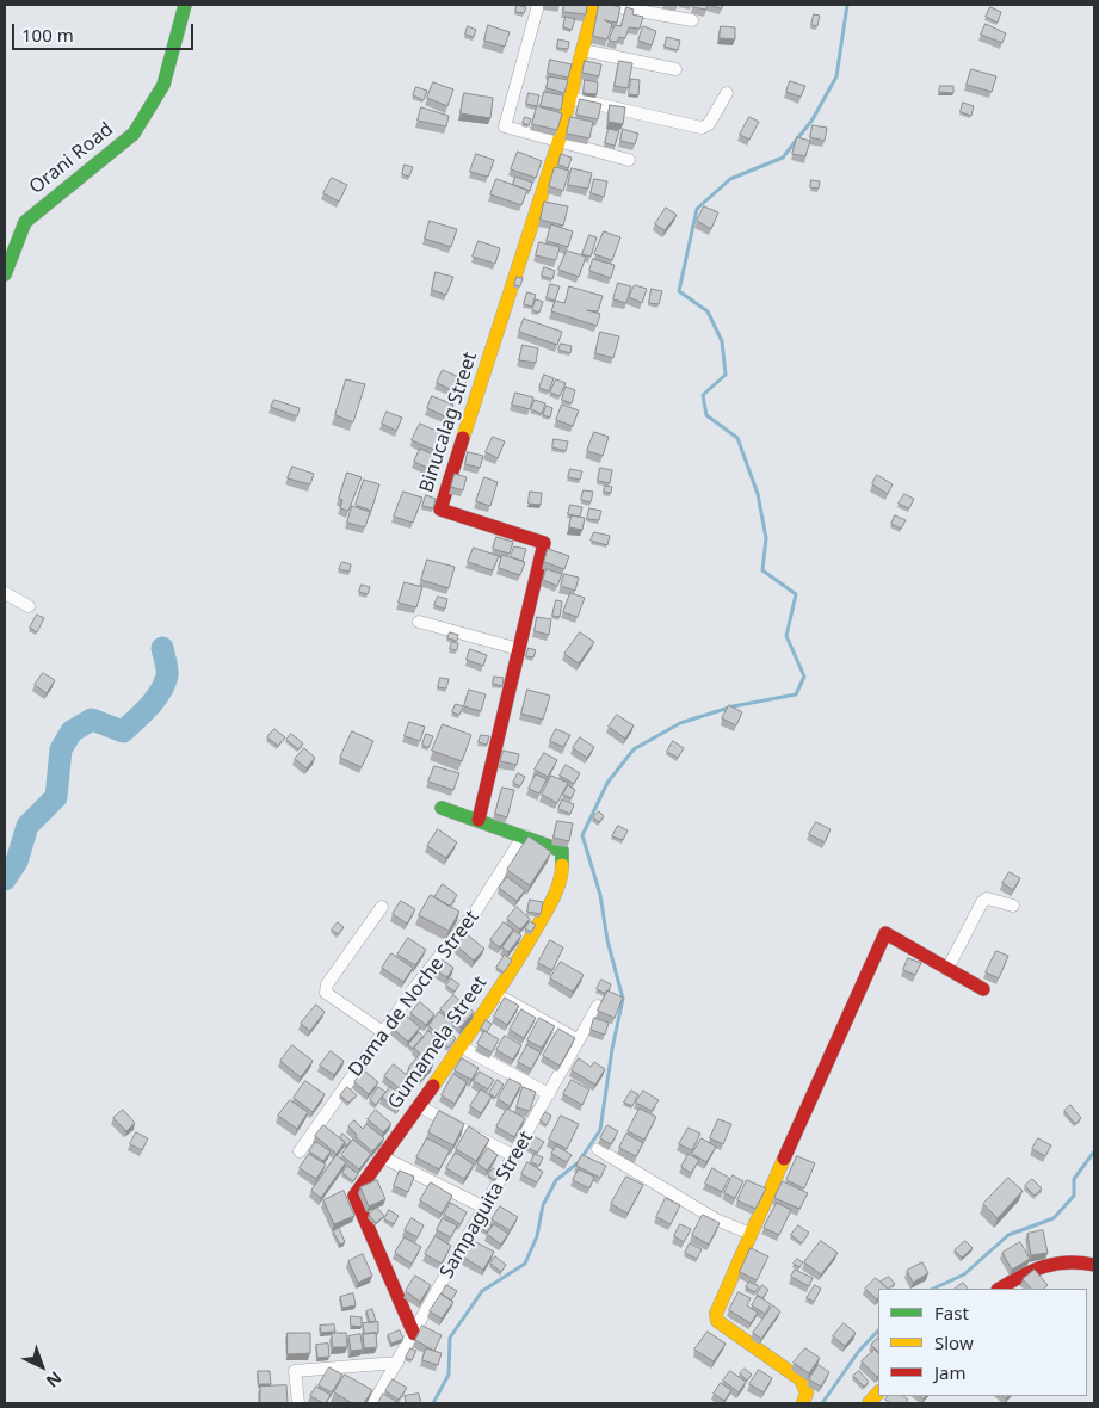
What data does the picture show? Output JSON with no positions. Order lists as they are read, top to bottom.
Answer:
{
  "streets": {
    "street": [
      "Orani Road",
      "Binucalag Street",
      "Dama de Noche Street",
      "Gumamela Street",
      "Sampaguita Street"
    ]
  },
  "crossings": [
    ["Binucalag Street", "Gumamela Street"],
    ["Dama de Noche Street", "Gumamela Street"],
    ["Gumamela Street", "Sampaguita Street"]
  ],
  "legend": ["Fast", "Slow", "Jam"],
  "scale_bar": "100 m",
  "north": "bottom right"
}
